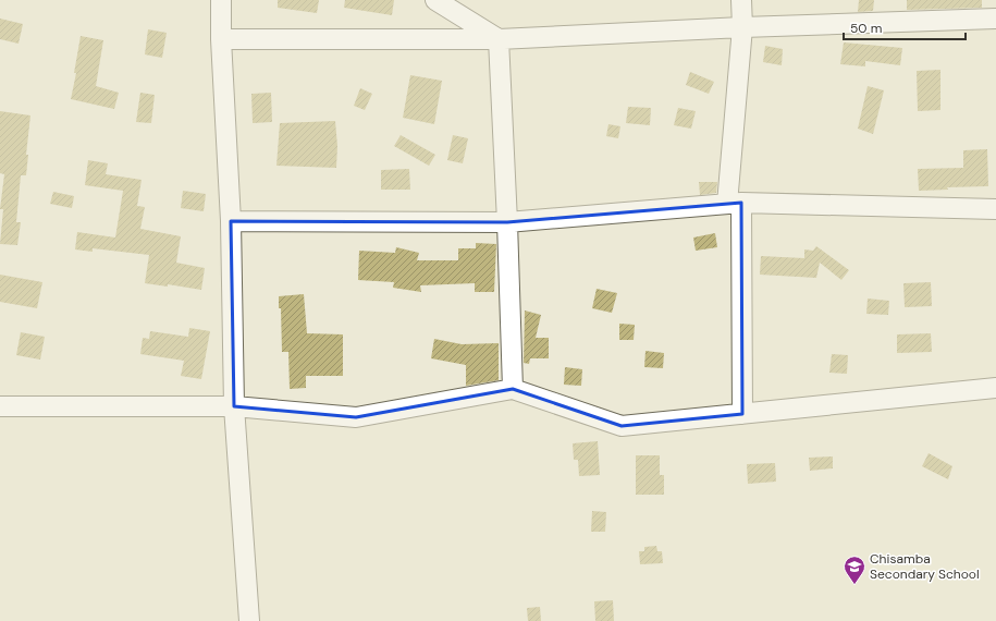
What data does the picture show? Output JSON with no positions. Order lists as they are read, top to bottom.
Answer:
{
  "places": {
    "school or university": ["Chisamba Secondary School"]
  },
  "scale_bar": "50 m"
}
